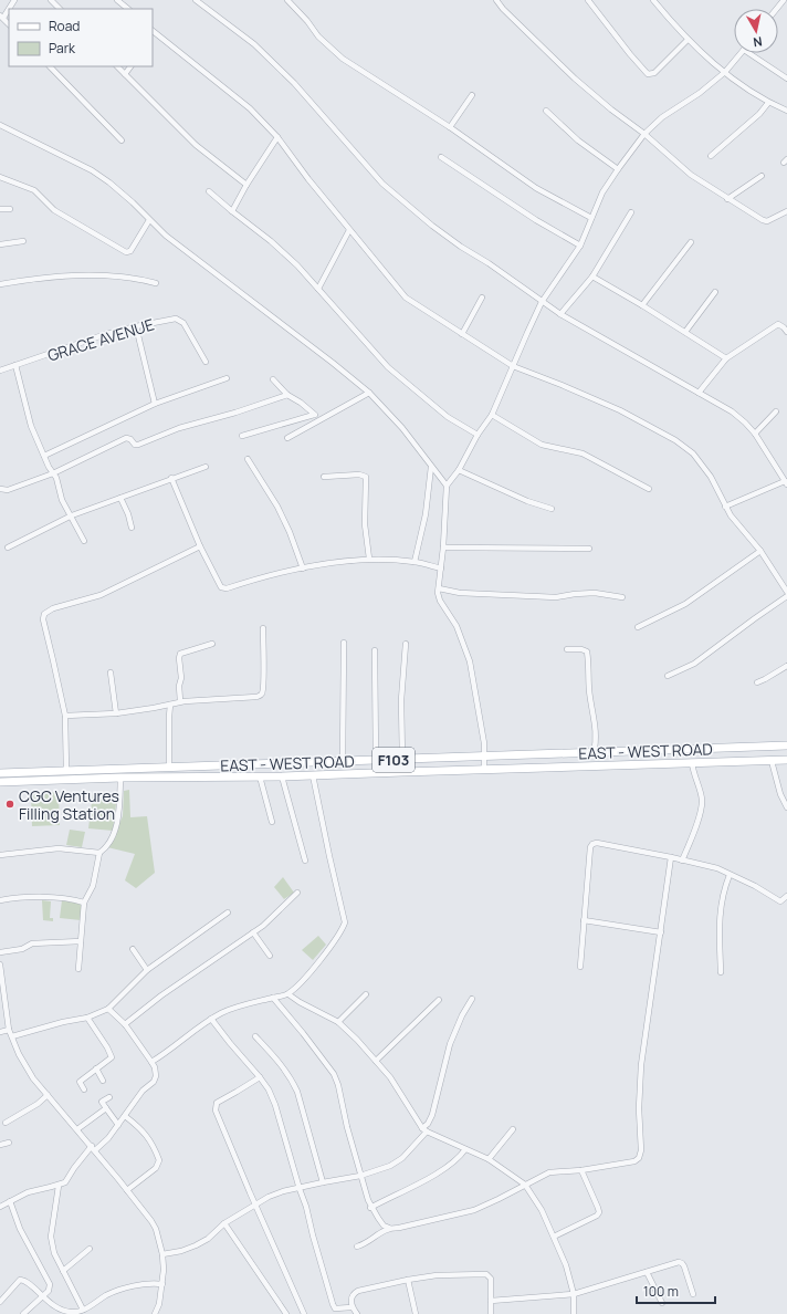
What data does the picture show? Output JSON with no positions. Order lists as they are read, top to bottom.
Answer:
{
  "streets": {
    "main road": ["EAST - WEST ROAD", "F103"],
    "street": ["GRACE AVENUE"]
  },
  "places": ["CGC Ventures Filling Station"],
  "legend": ["Road", "Park"],
  "scale_bar": "100 m",
  "north": "bottom"
}
